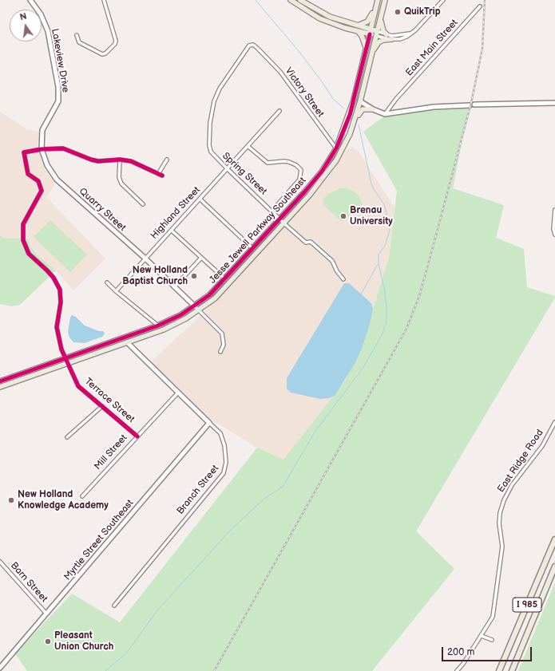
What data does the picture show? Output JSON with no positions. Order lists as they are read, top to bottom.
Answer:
{
  "streets": {
    "highway": ["I 985"],
    "main road": ["Jesse Jewell Parkway Southeast"],
    "street": [
      "East Main Street",
      "Lakeview Drive",
      "Victory Street",
      "Spring Street",
      "Quarry Street",
      "Highland Street",
      "Terrace Street",
      "Mill Street",
      "East Ridge Road",
      "Branch Street",
      "Myrtle Street Southeast",
      "Barn Street"
    ]
  },
  "crossings": [
    ["Lakeview Drive", "Quarry Street"],
    ["Victory Street", "Spring Street"],
    ["Victory Street", "Jesse Jewell Parkway Southeast"],
    ["Spring Street", "Highland Street"],
    ["Spring Street", "Jesse Jewell Parkway Southeast"],
    ["Quarry Street", "Highland Street"],
    ["Quarry Street", "Jesse Jewell Parkway Southeast"],
    ["Quarry Street", "Terrace Street"],
    ["Jesse Jewell Parkway Southeast", "Terrace Street"],
    ["Jesse Jewell Parkway Southeast", "Branch Street"],
    ["Terrace Street", "Mill Street"],
    ["Mill Street", "Branch Street"],
    ["Branch Street", "Myrtle Street Southeast"],
    ["Myrtle Street Southeast", "Barn Street"]
  ],
  "places": [
    "QuikTrip",
    "Brenau University",
    "New Holland Baptist Church",
    "New Holland Knowledge Academy",
    "Pleasant Union Church"
  ],
  "scale_bar": "200 m",
  "north": "top"
}
